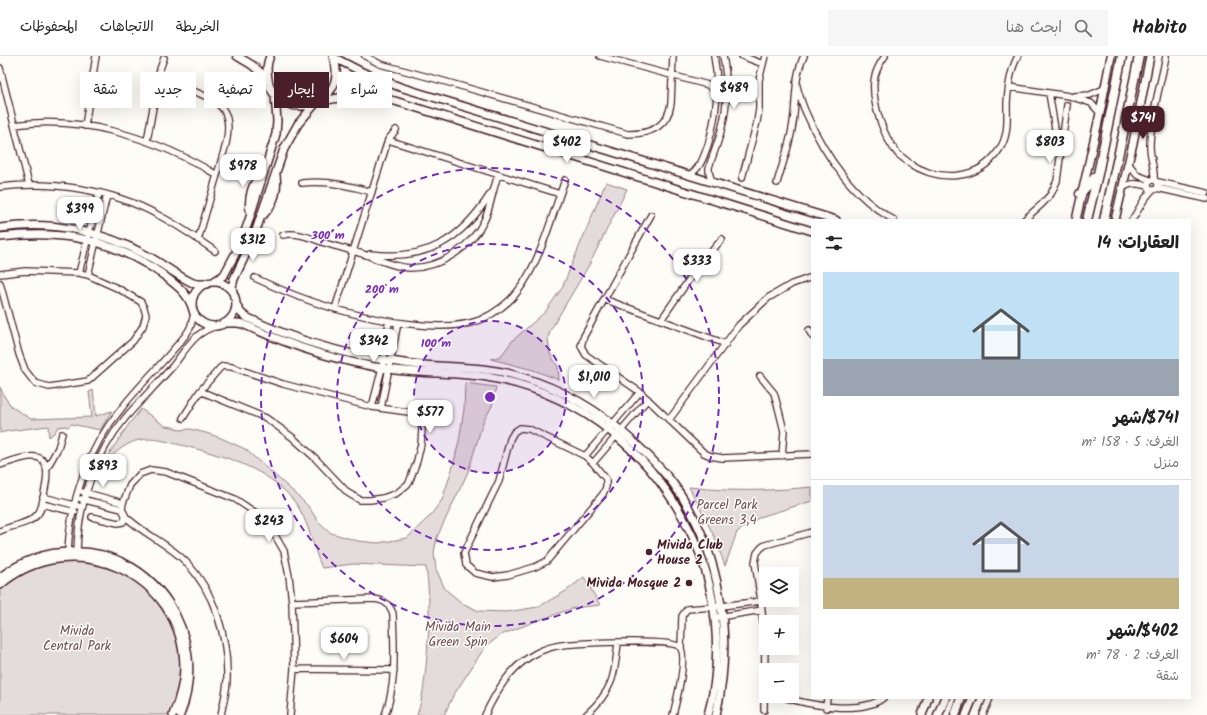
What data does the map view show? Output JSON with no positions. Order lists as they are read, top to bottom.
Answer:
{
  "parks": ["Parcel Park Greens 3,4", "Mivida Main Green Spin", "Mivida Central Park"],
  "places": ["Mivida Club House 2", "Mivida Mosque 2"],
  "page": {
    "header": "Habito",
    "search": "ابحث هنا",
    "nav": ["الخريطة", "الاتجاهات", "المحفوظات"],
    "chip": [
      "شراء",
      "إيجار",
      "تصفية",
      "جديد",
      "شقة"
    ],
    "price": [
      "$489",
      "$741",
      "$402",
      "$803",
      "$978",
      "$399",
      "$312",
      "$333",
      "$342",
      "$1,010",
      "$577",
      "$893",
      "$243",
      "$604"
    ],
    "heading": "العقارات: 14",
    "list": [
      {
        "name": "$741/شهر",
        "note": "الغرف: 5 · 158 m² · منزل"
      },
      {
        "name": "$402/شهر",
        "note": "الغرف: 2 · 78 m² · شقة"
      }
    ],
    "map_buttons": ["+", "−"]
  },
  "rings": ["300 m", "200 m", "100 m"]
}
